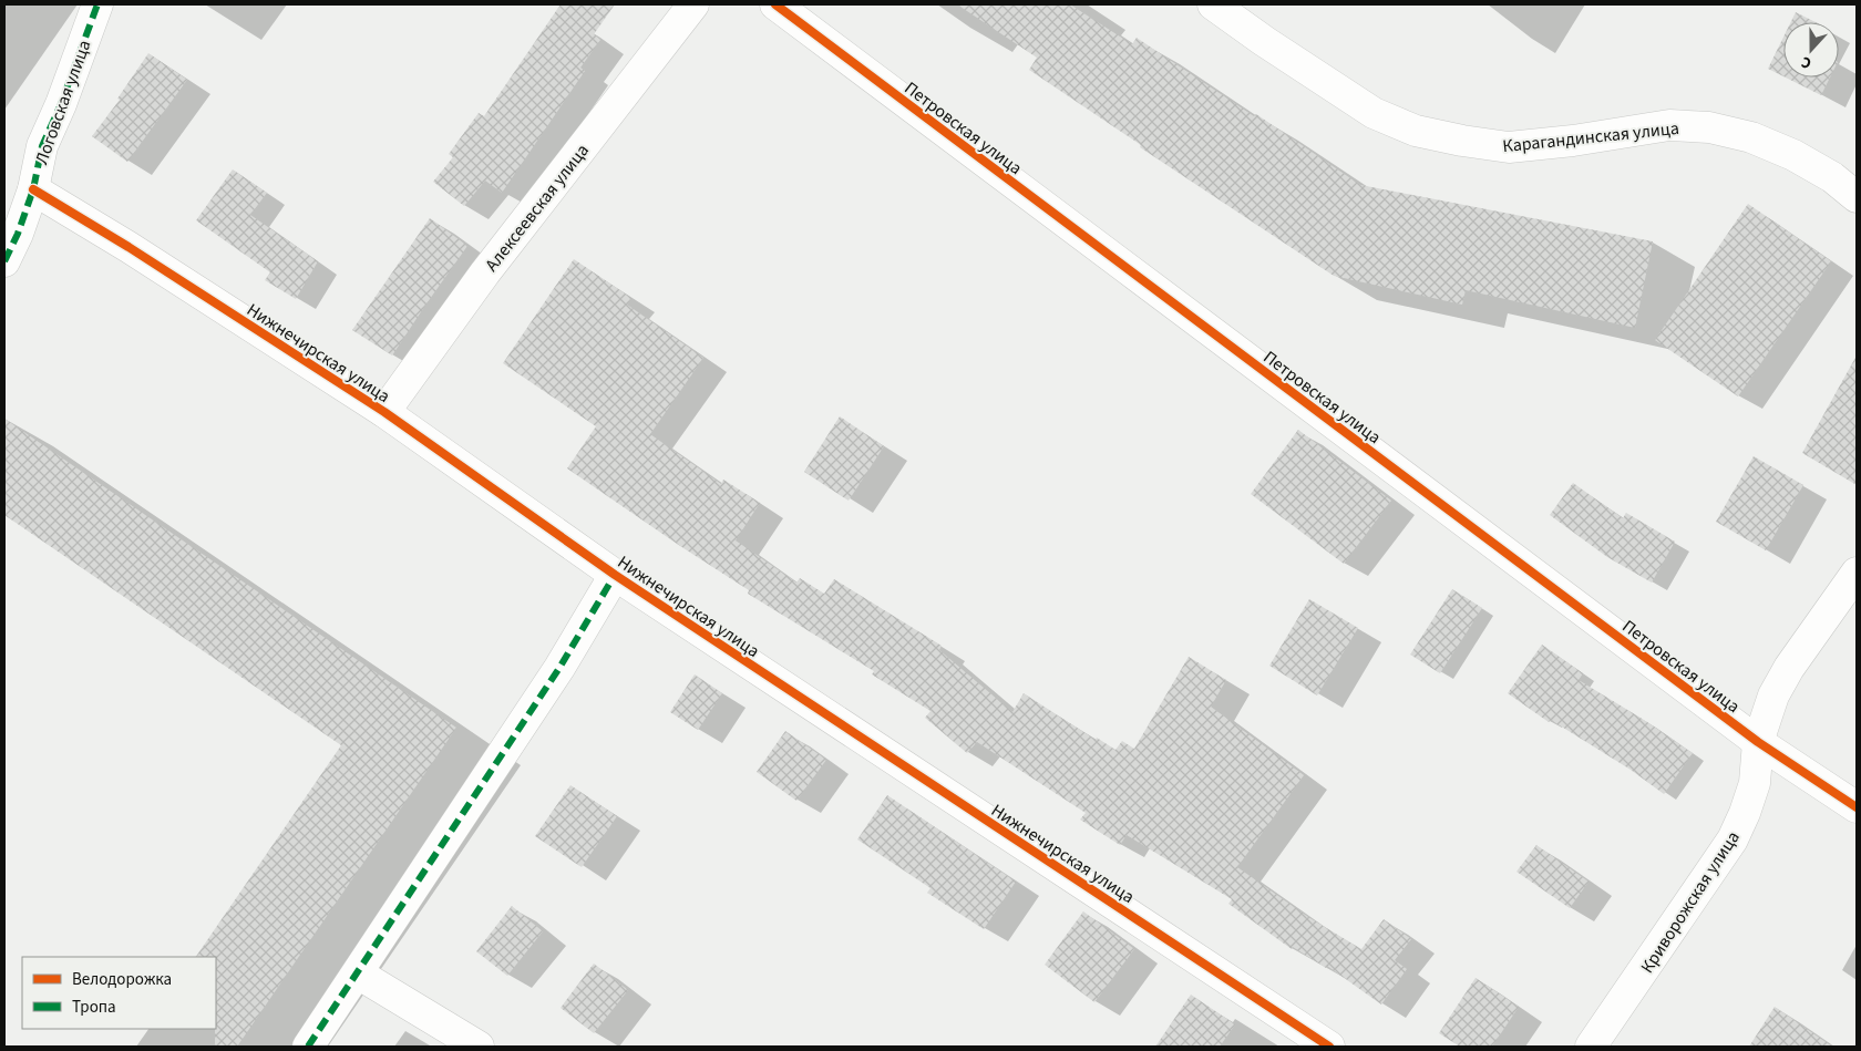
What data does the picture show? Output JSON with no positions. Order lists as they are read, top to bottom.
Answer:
{
  "streets": {
    "street": [
      "Логовская улица",
      "Петровская улица",
      "Карагандинская улица",
      "Алексеевская улица",
      "Нижнечирская улица",
      "Криворожская улица"
    ]
  },
  "crossings": [
    ["Логовская улица", "Нижнечирская улица"],
    ["Петровская улица", "Криворожская улица"],
    ["Алексеевская улица", "Нижнечирская улица"]
  ],
  "legend": ["Велодорожка", "Тропа"],
  "north": "bottom"
}
